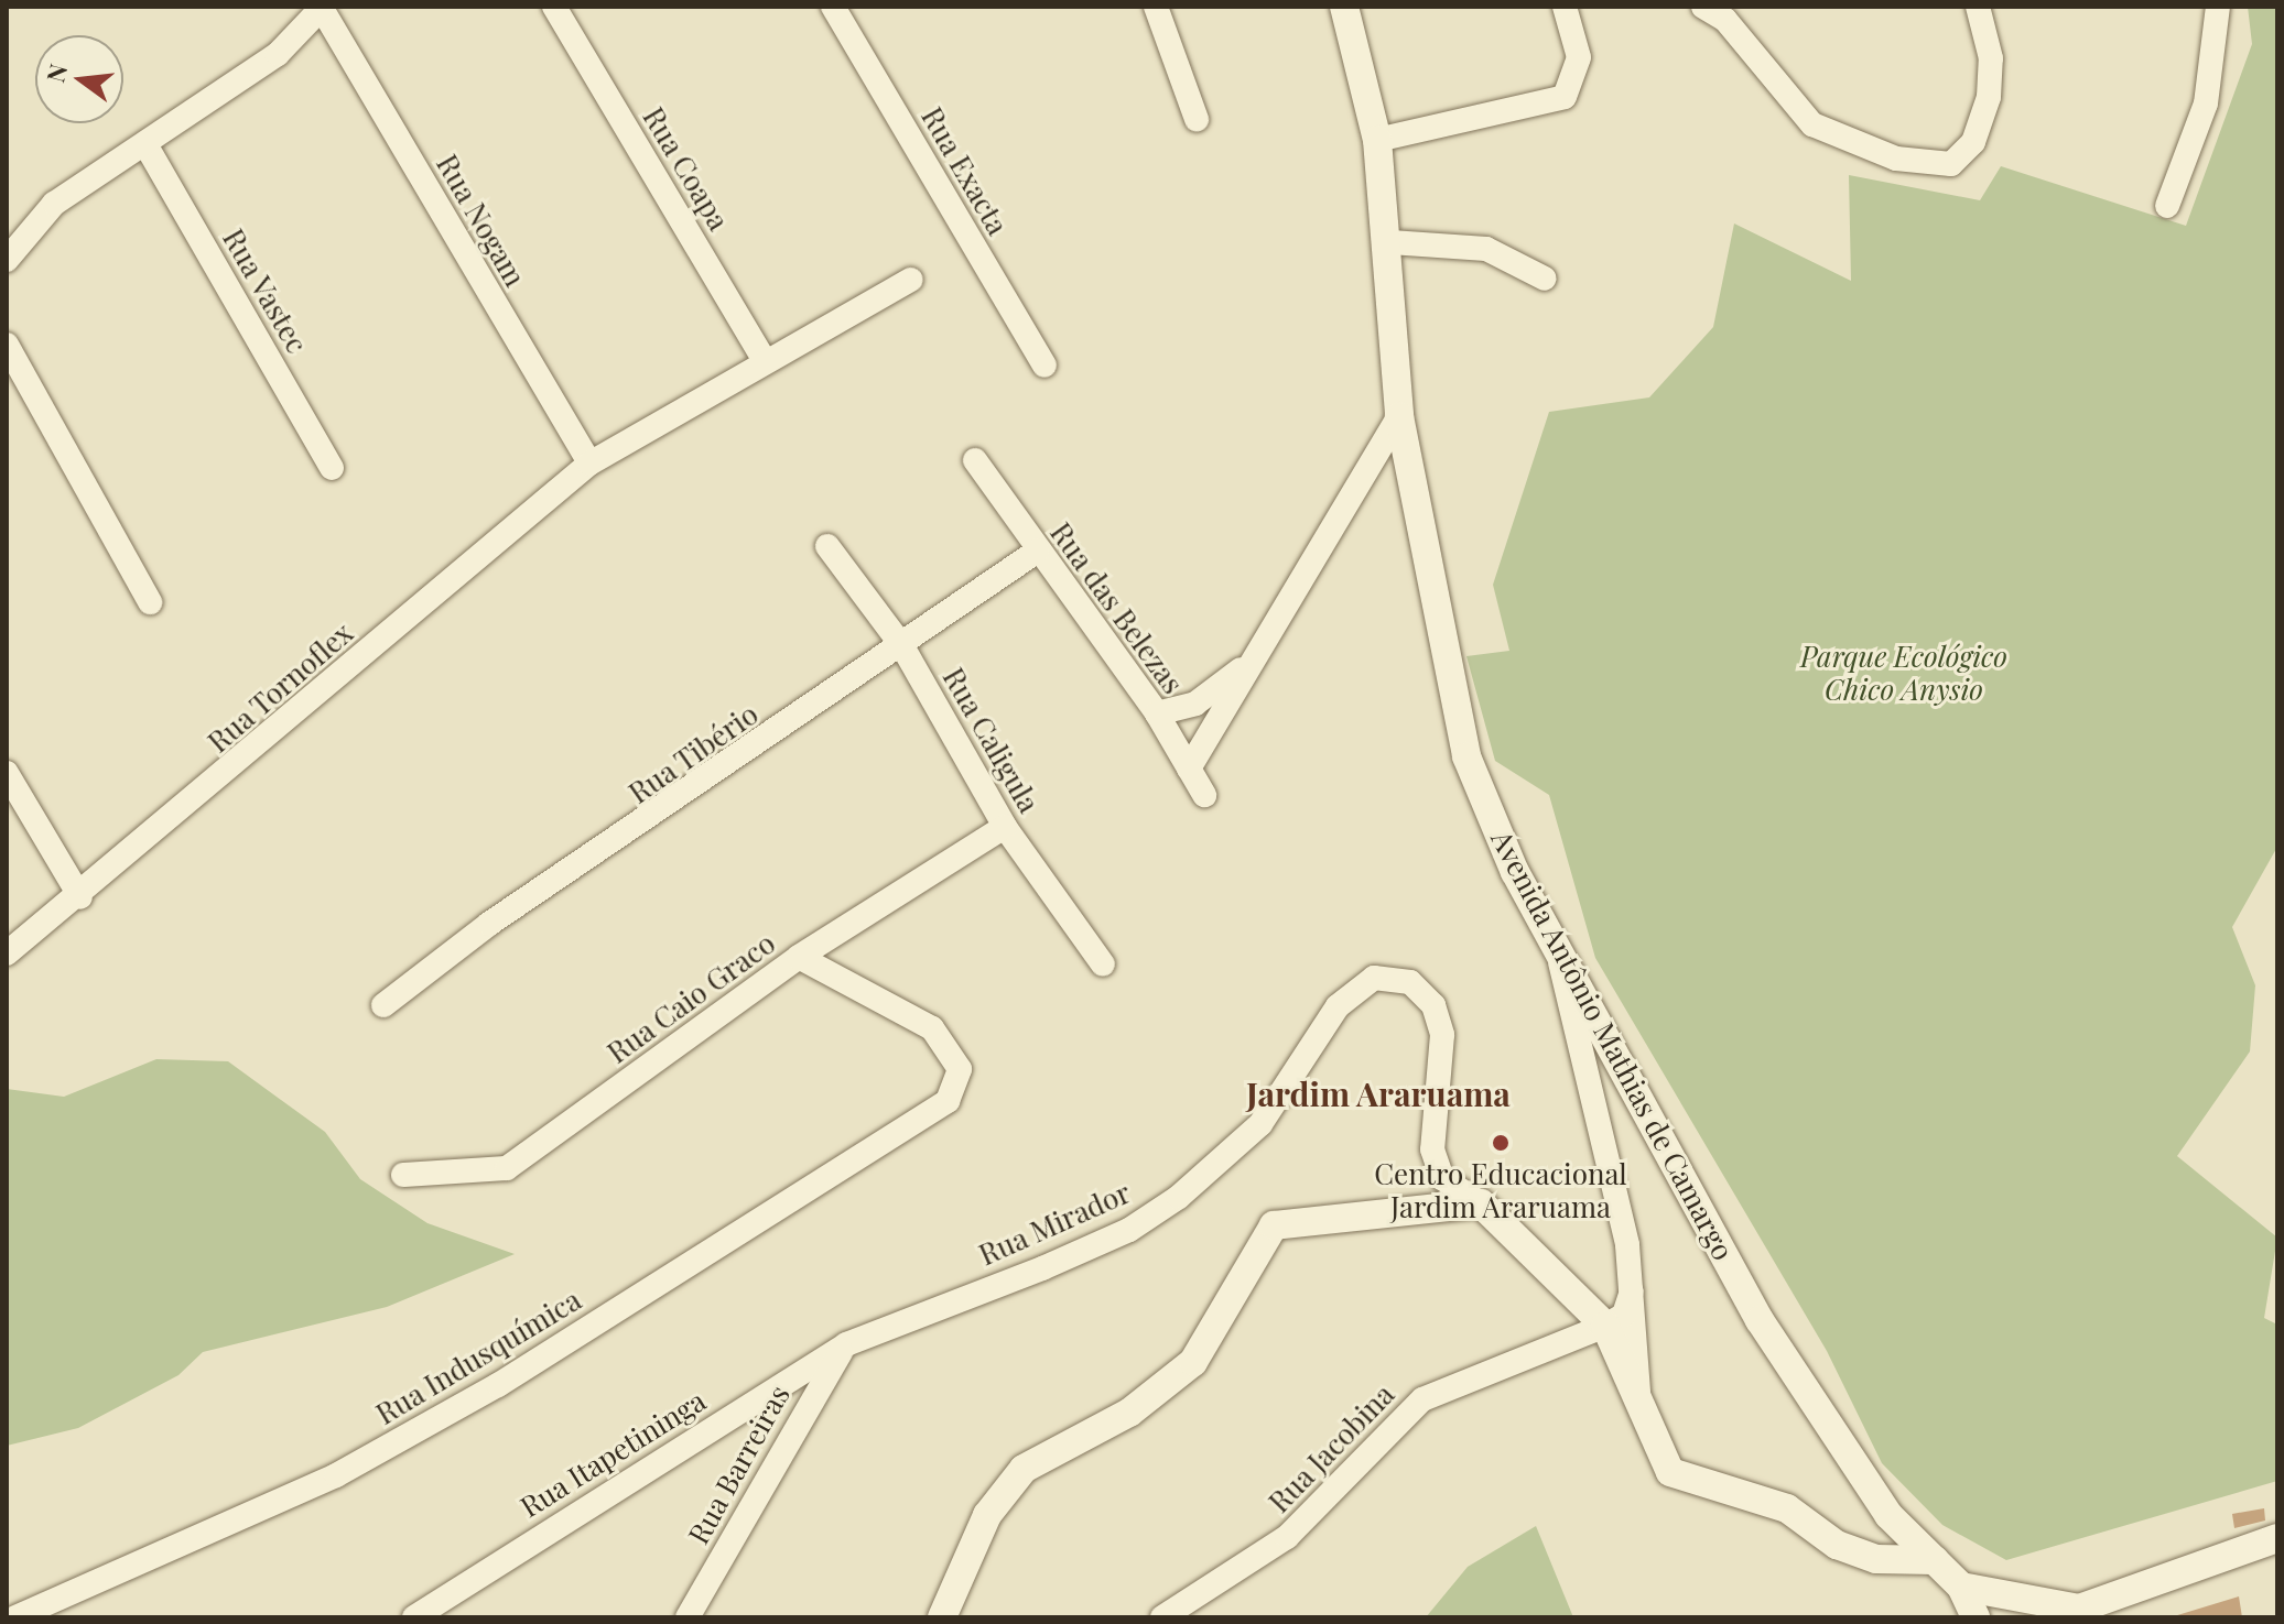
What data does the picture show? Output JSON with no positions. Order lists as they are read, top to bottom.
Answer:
{
  "streets": {
    "street": [
      "Rua Coapa",
      "Rua Exacta",
      "Rua Nogam",
      "Rua Vastec",
      "Rua das Belezas",
      "Rua Tornoflex",
      "Rua Caligula",
      "Rua Tibério",
      "Rua Caio Graco",
      "Avenida Antônio Mathias de Camargo",
      "Rua Mirador",
      "Rua Indusquímica",
      "Rua Jacobina",
      "Rua Itapetininga",
      "Rua Barreiras"
    ]
  },
  "crossings": [
    ["Rua Nogam", "Rua Tornoflex"],
    ["Rua das Belezas", "Rua Tibério"],
    ["Rua Caligula", "Rua Tibério"],
    ["Rua Caligula", "Rua Caio Graco"],
    ["Rua Caio Graco", "Rua Indusquímica"],
    ["Rua Mirador", "Rua Itapetininga"],
    ["Rua Mirador", "Rua Barreiras"],
    ["Rua Itapetininga", "Rua Barreiras"]
  ],
  "districts": ["Jardim Araruama"],
  "parks": ["Parque Ecológico Chico Anysio"],
  "places": ["Centro Educacional Jardim Araruama"],
  "north": "left"
}
